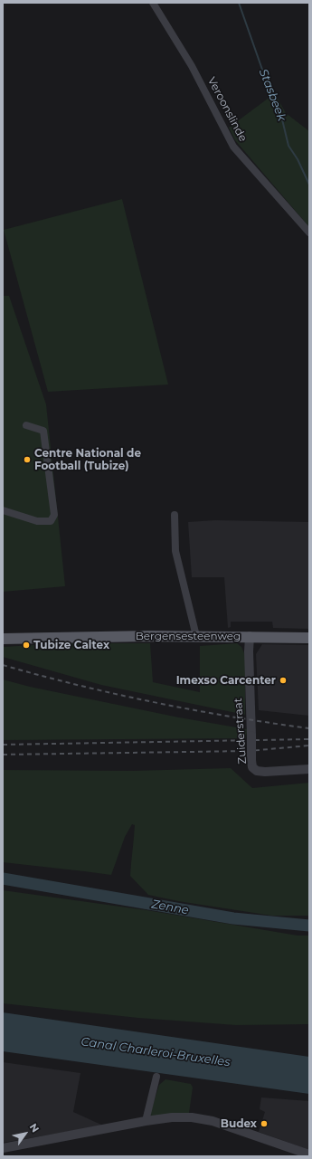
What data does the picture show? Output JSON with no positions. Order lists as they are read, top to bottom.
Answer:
{
  "streets": {
    "main road": ["Bergensesteenweg"],
    "street": ["Veroonslinde", "Zuiderstraat"]
  },
  "crossings": [
    ["Bergensesteenweg", "Zuiderstraat"]
  ],
  "water": ["Stasbeek", "Zenne", "Canal Charleroi-Bruxelles"],
  "places": [
    "Centre National de Football (Tubize)",
    "Tubize Caltex",
    "Imexso Carcenter",
    "Budex"
  ],
  "north": "top right"
}
